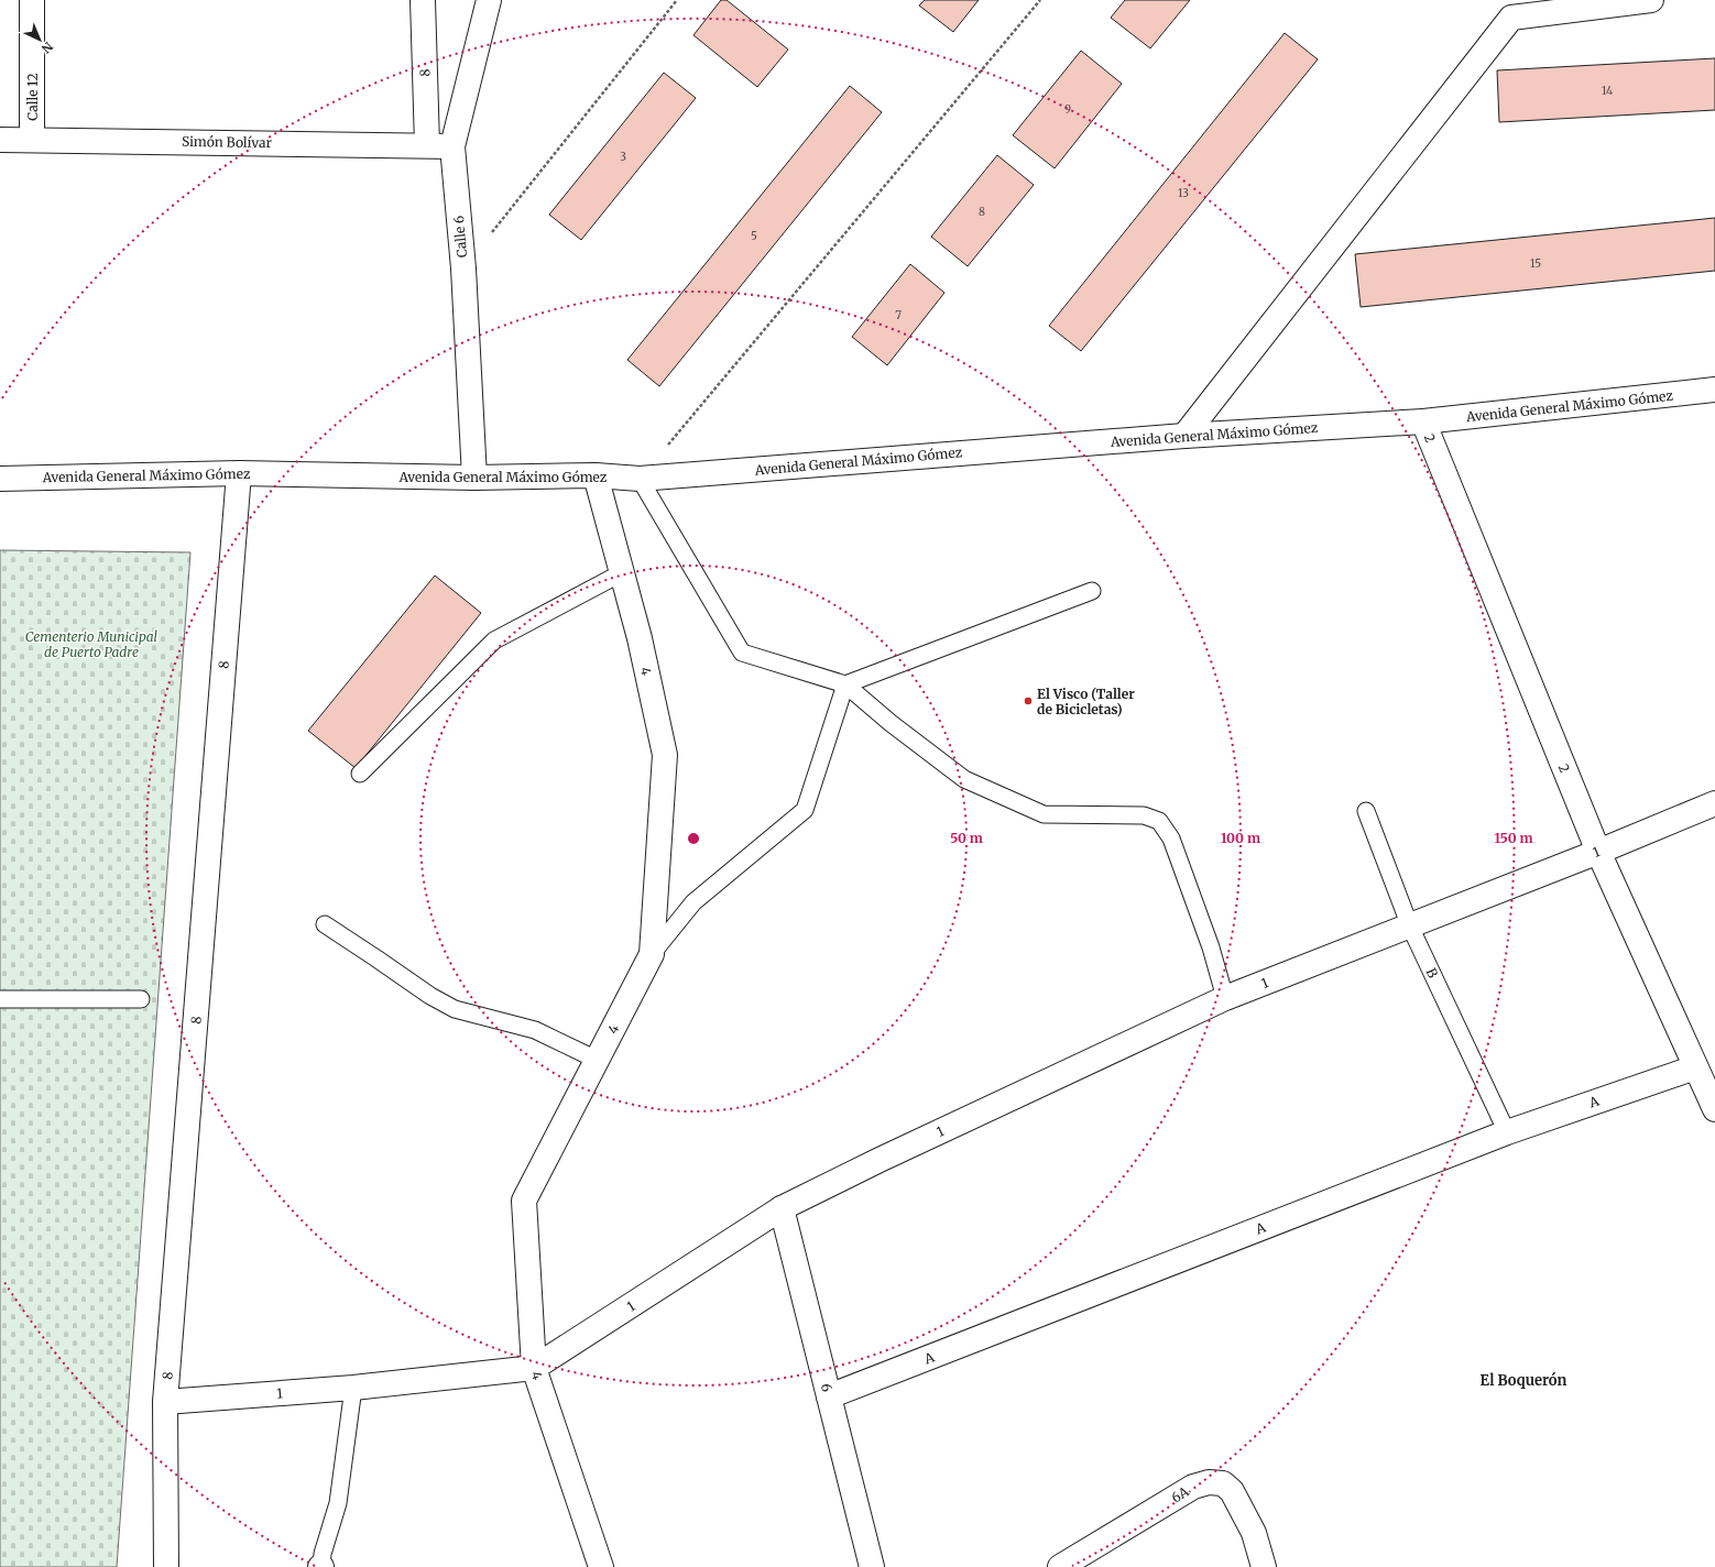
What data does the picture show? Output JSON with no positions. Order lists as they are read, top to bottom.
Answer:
{
  "streets": {
    "street": [
      "8",
      "Calle 12",
      "Simón Bolívar",
      "Calle 6",
      "Avenida General Máximo Gómez",
      "2",
      "4",
      "1",
      "A",
      "6",
      "6A"
    ],
    "lane": ["B"]
  },
  "crossings": [
    ["8", "Simón Bolívar"],
    ["8", "Avenida General Máximo Gómez"],
    ["8", "1"],
    ["Calle 12", "Simón Bolívar"],
    ["Simón Bolívar", "Calle 6"],
    ["Calle 6", "Avenida General Máximo Gómez"],
    ["Avenida General Máximo Gómez", "2"],
    ["Avenida General Máximo Gómez", "4"],
    ["2", "1"],
    ["2", "A"],
    ["4", "1"],
    ["1", "B"],
    ["1", "6"],
    ["B", "A"],
    ["A", "6"]
  ],
  "districts": ["El Boquerón"],
  "parks": ["Cementerio Municipal de Puerto Padre"],
  "places": ["El Visco (Taller de Bicicletas)"],
  "house_numbers": [
    "14",
    "9",
    "3",
    "13",
    "8",
    "5",
    "15",
    "7"
  ],
  "north": "bottom right",
  "rings": ["50 m", "100 m", "150 m"]
}
